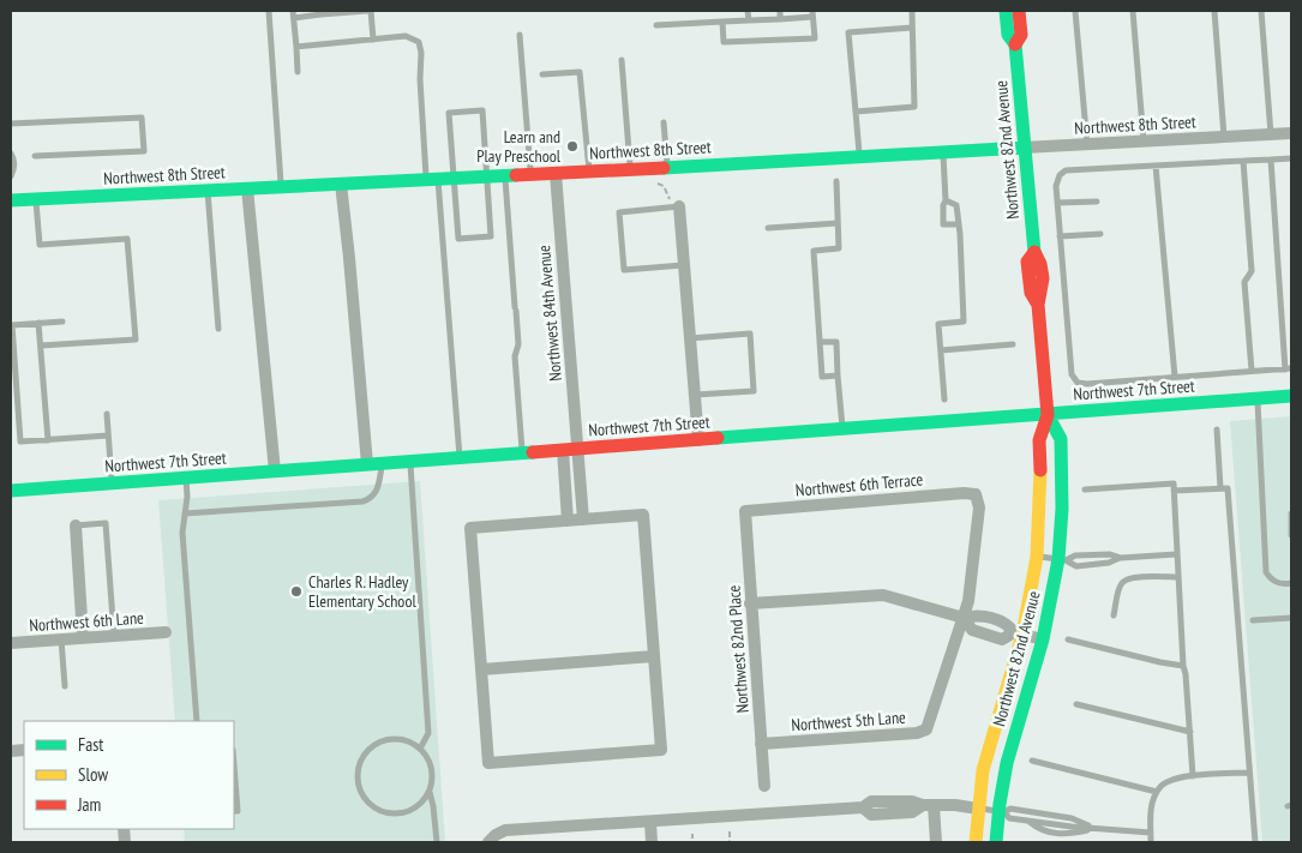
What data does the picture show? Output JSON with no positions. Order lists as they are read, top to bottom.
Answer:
{
  "streets": {
    "street": [
      "Northwest 8th Street",
      "Northwest 82nd Avenue",
      "Northwest 84th Avenue",
      "Northwest 7th Street",
      "Northwest 6th Terrace",
      "Northwest 6th Lane",
      "Northwest 82nd Place",
      "Northwest 5th Lane"
    ]
  },
  "crossings": [
    ["Northwest 8th Street", "Northwest 82nd Avenue"],
    ["Northwest 8th Street", "Northwest 84th Avenue"],
    ["Northwest 82nd Avenue", "Northwest 7th Street"],
    ["Northwest 84th Avenue", "Northwest 7th Street"],
    ["Northwest 6th Terrace", "Northwest 82nd Place"],
    ["Northwest 6th Terrace", "Northwest 5th Lane"],
    ["Northwest 82nd Place", "Northwest 5th Lane"]
  ],
  "places": ["Learn and Play Preschool", "Charles R. Hadley Elementary School"],
  "legend": ["Fast", "Slow", "Jam"]
}
